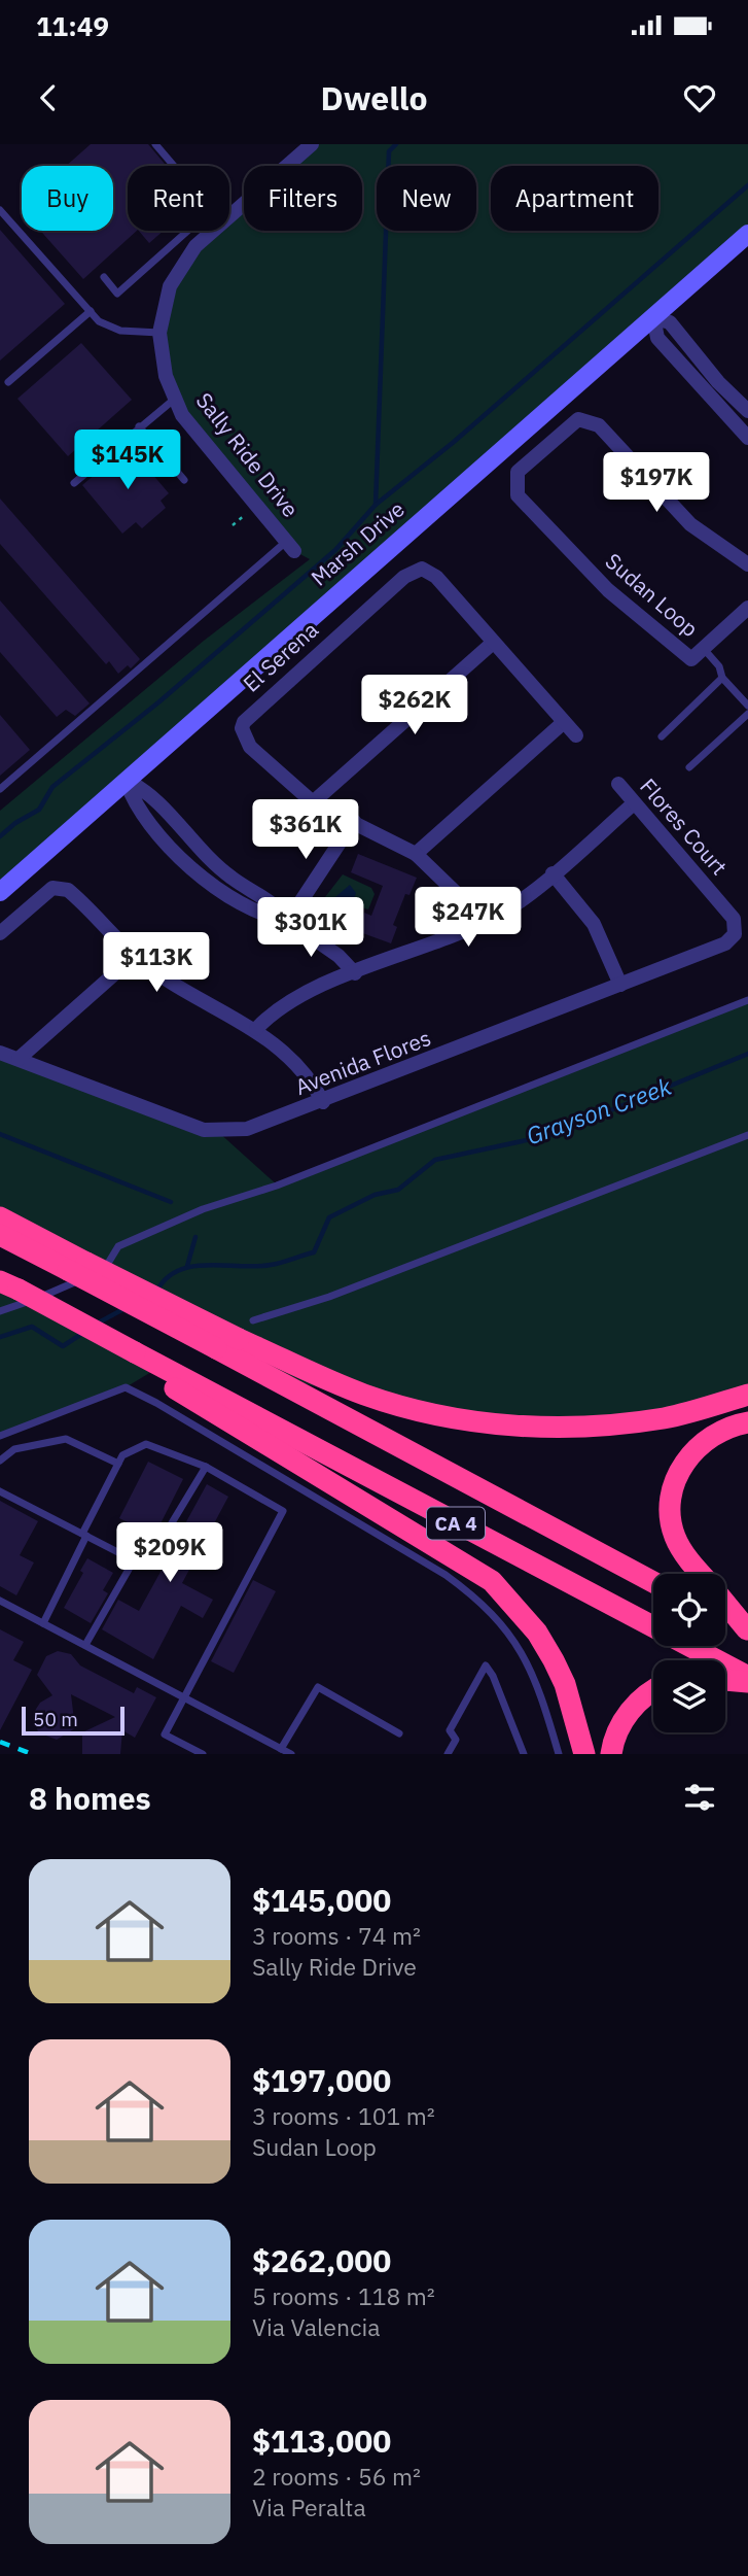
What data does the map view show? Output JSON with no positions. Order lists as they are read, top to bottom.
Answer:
{
  "streets": {
    "highway": ["CA 4"],
    "street": [
      "Sally Ride Drive",
      "Marsh Drive",
      "Sudan Loop",
      "El Serena",
      "Flores Court",
      "Avenida Flores"
    ]
  },
  "crossings": [
    ["Flores Court", "Avenida Flores"]
  ],
  "water": ["Grayson Creek"],
  "scale_bar": "50 m",
  "page": {
    "status": "11:49",
    "header": "Dwello",
    "chip": [
      "Buy",
      "Rent",
      "Filters",
      "New",
      "Apartment"
    ],
    "price": [
      "$145K",
      "$197K",
      "$262K",
      "$361K",
      "$247K",
      "$301K",
      "$113K",
      "$209K"
    ],
    "scale": "50 m",
    "heading": "8 homes",
    "list": [
      {
        "name": "$145,000",
        "note": "3 rooms · 74 m² · Sally Ride Drive"
      },
      {
        "name": "$197,000",
        "note": "3 rooms · 101 m² · Sudan Loop"
      },
      {
        "name": "$262,000",
        "note": "5 rooms · 118 m² · Via Valencia"
      },
      {
        "name": "$113,000",
        "note": "2 rooms · 56 m² · Via Peralta"
      }
    ]
  }
}
